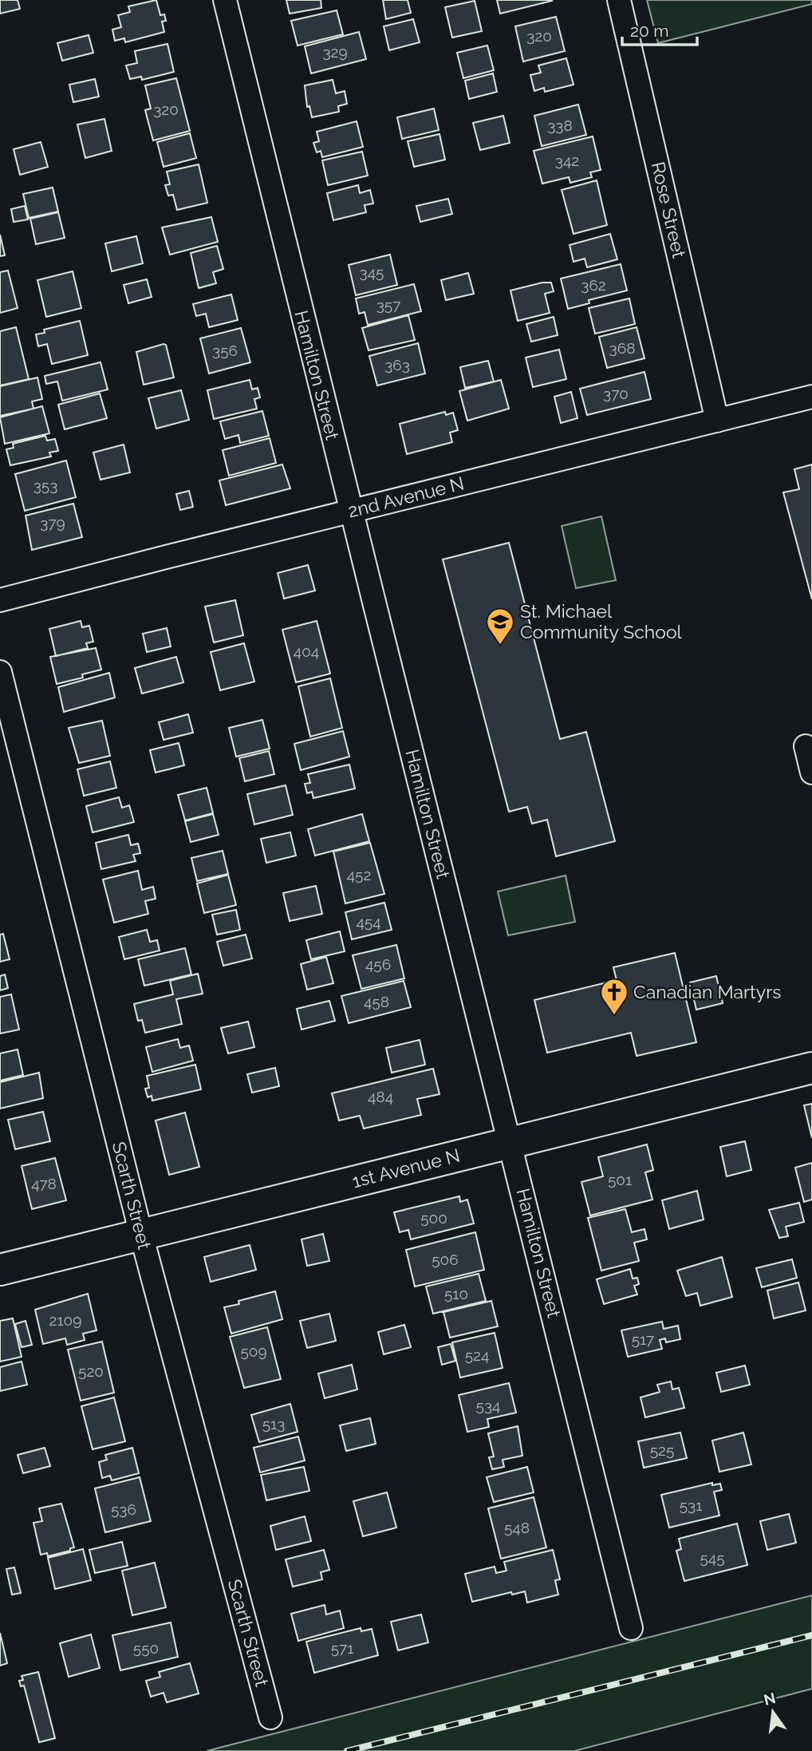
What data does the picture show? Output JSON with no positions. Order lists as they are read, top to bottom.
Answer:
{
  "streets": {
    "street": [
      "Rose Street",
      "Hamilton Street",
      "2nd Avenue N",
      "1st Avenue N",
      "Scarth Street"
    ]
  },
  "crossings": [
    ["Rose Street", "2nd Avenue N"],
    ["Hamilton Street", "2nd Avenue N"],
    ["Hamilton Street", "1st Avenue N"],
    ["1st Avenue N", "Scarth Street"]
  ],
  "places": {
    "school or university": ["St. Michael Community School"],
    "church": ["Canadian Martyrs"]
  },
  "house_numbers": [
    "320",
    "329",
    "320",
    "338",
    "342",
    "345",
    "362",
    "357",
    "368",
    "356",
    "363",
    "370",
    "353",
    "379",
    "404",
    "452",
    "454",
    "456",
    "458",
    "484",
    "501",
    "478",
    "500",
    "506",
    "510",
    "2109",
    "517",
    "509",
    "524",
    "520",
    "534",
    "513",
    "525",
    "531",
    "536",
    "548",
    "545",
    "550",
    "571"
  ],
  "scale_bar": "20 m",
  "north": "top"
}
